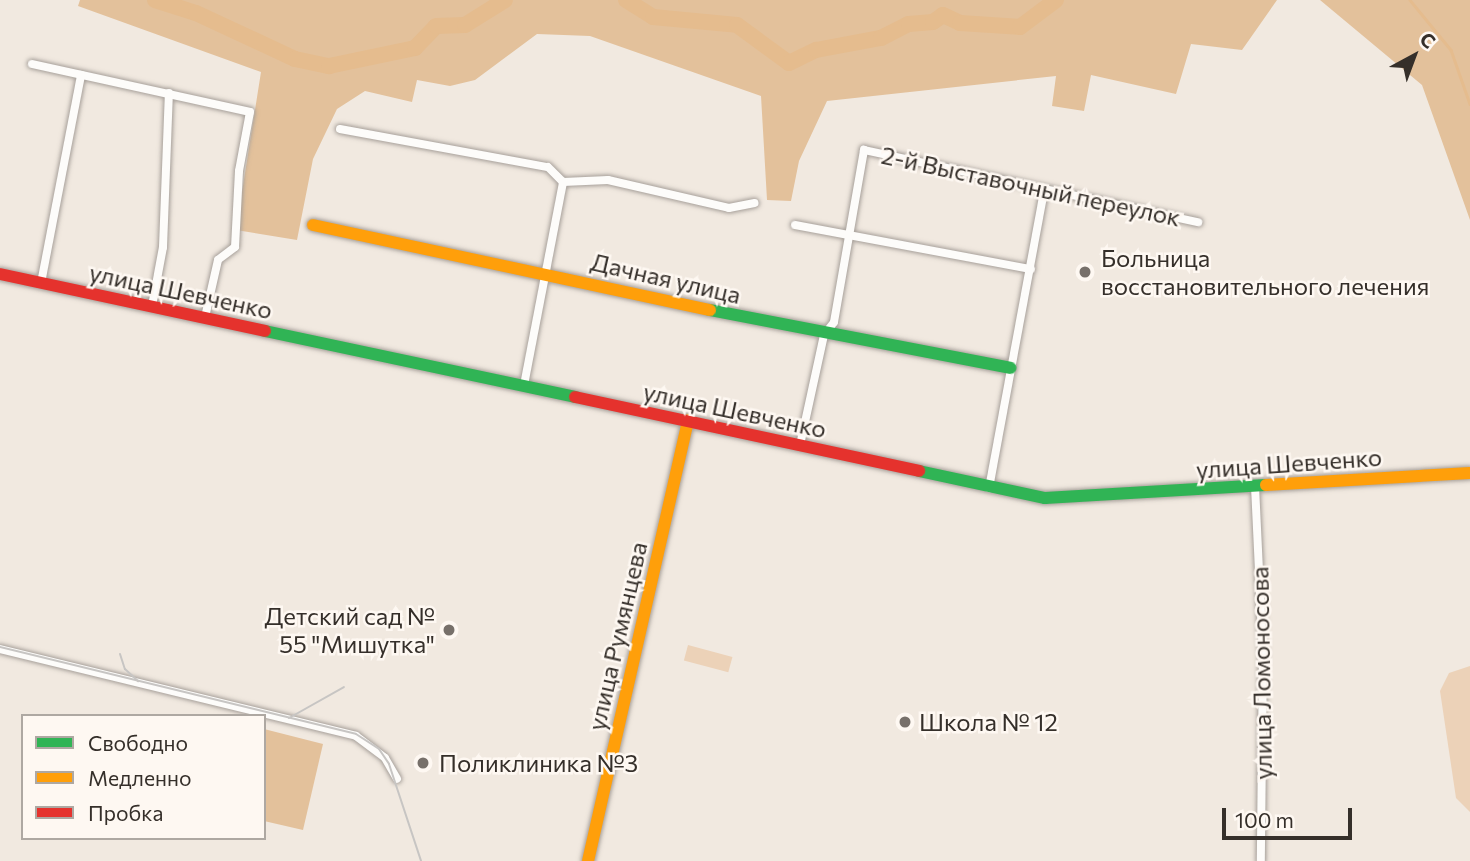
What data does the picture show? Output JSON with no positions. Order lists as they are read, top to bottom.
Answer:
{
  "streets": {
    "main road": ["Дачная улица", "улица Шевченко", "улица Румянцева"],
    "street": ["2-й Выставочный переулок", "улица Ломоносова"]
  },
  "crossings": [
    ["улица Шевченко", "улица Румянцева"],
    ["улица Шевченко", "улица Ломоносова"]
  ],
  "places": [
    "Больница восстановительного лечения",
    "Детский сад № 55 \"Мишутка\"",
    "Школа № 12",
    "Поликлиника №3"
  ],
  "legend": ["Свободно", "Медленно", "Пробка"],
  "scale_bar": "100 m",
  "north": "top right"
}
